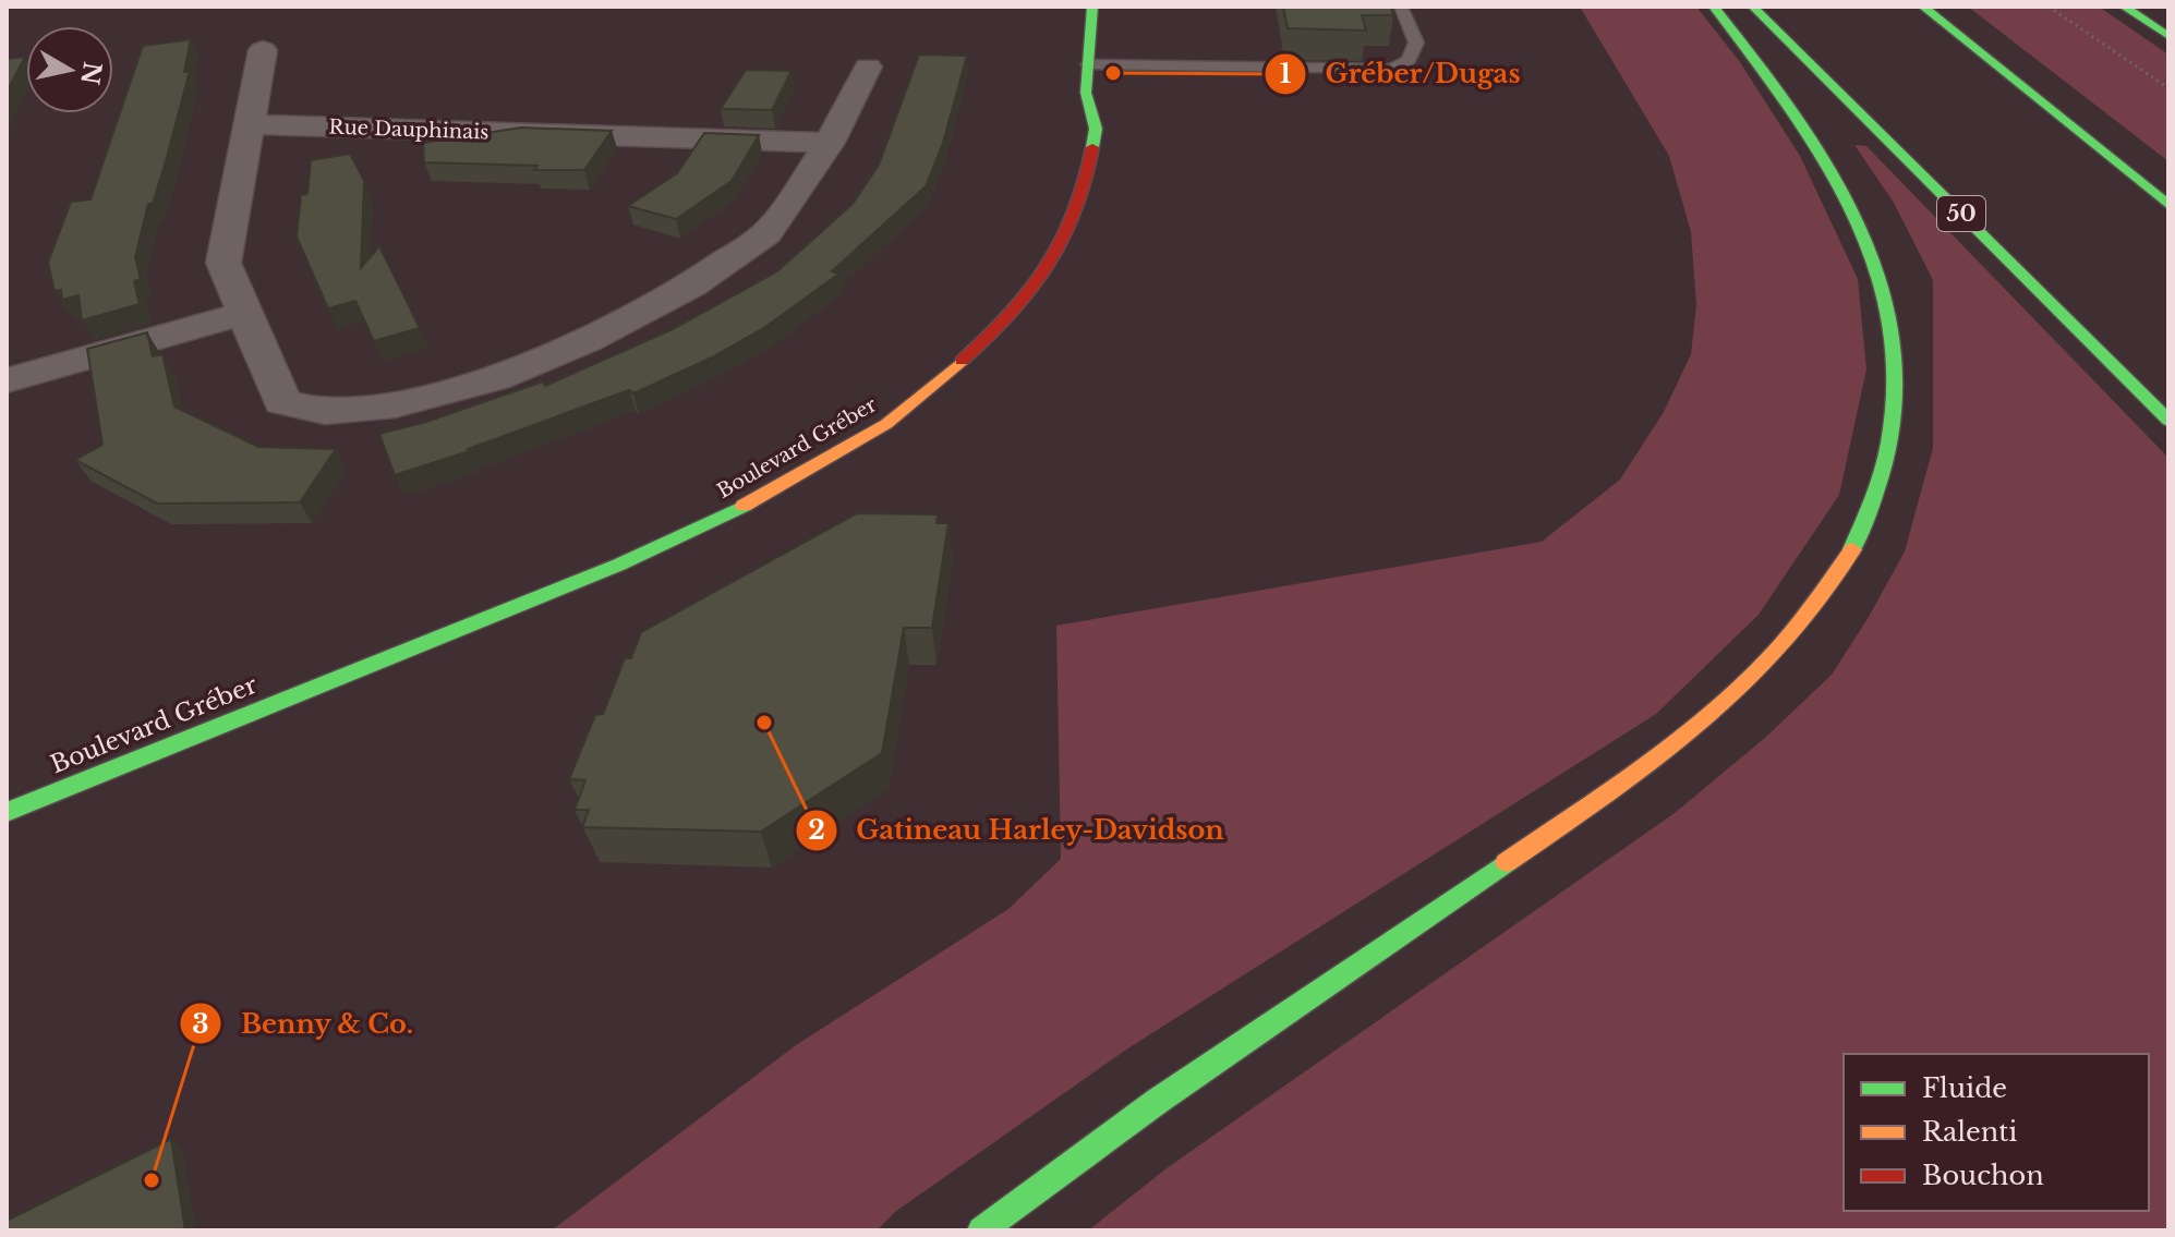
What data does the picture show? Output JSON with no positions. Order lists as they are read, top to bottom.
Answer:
{
  "streets": {
    "main road": ["50", "Boulevard Gréber"],
    "street": ["Rue Dauphinais"]
  },
  "places": ["Gréber/Dugas", "Gatineau Harley-Davidson", "Benny & Co."],
  "legend": ["Fluide", "Ralenti", "Bouchon"],
  "north": "right"
}
